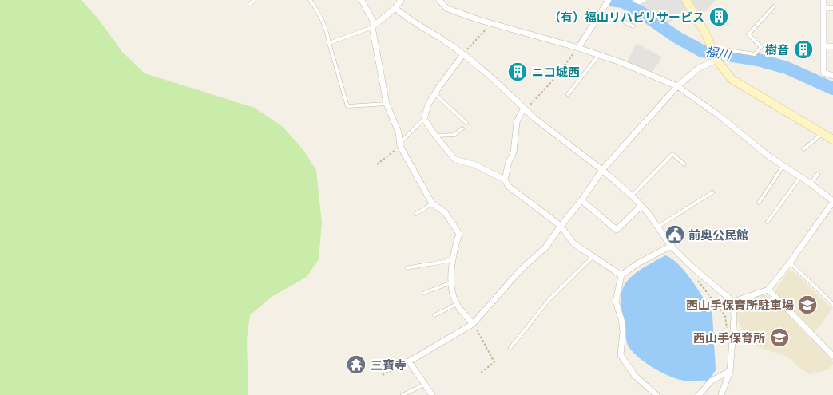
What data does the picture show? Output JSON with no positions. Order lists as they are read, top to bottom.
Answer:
{
  "water": ["福川"],
  "places": {
    "building": ["（有）福山リハビリサービス", "樹音", "ニコ城西"],
    "public building": ["前奥公民館"],
    "school or university": ["西山手保育所駐車場", "西山手保育所"],
    "temple": ["三寶寺"]
  }
}
